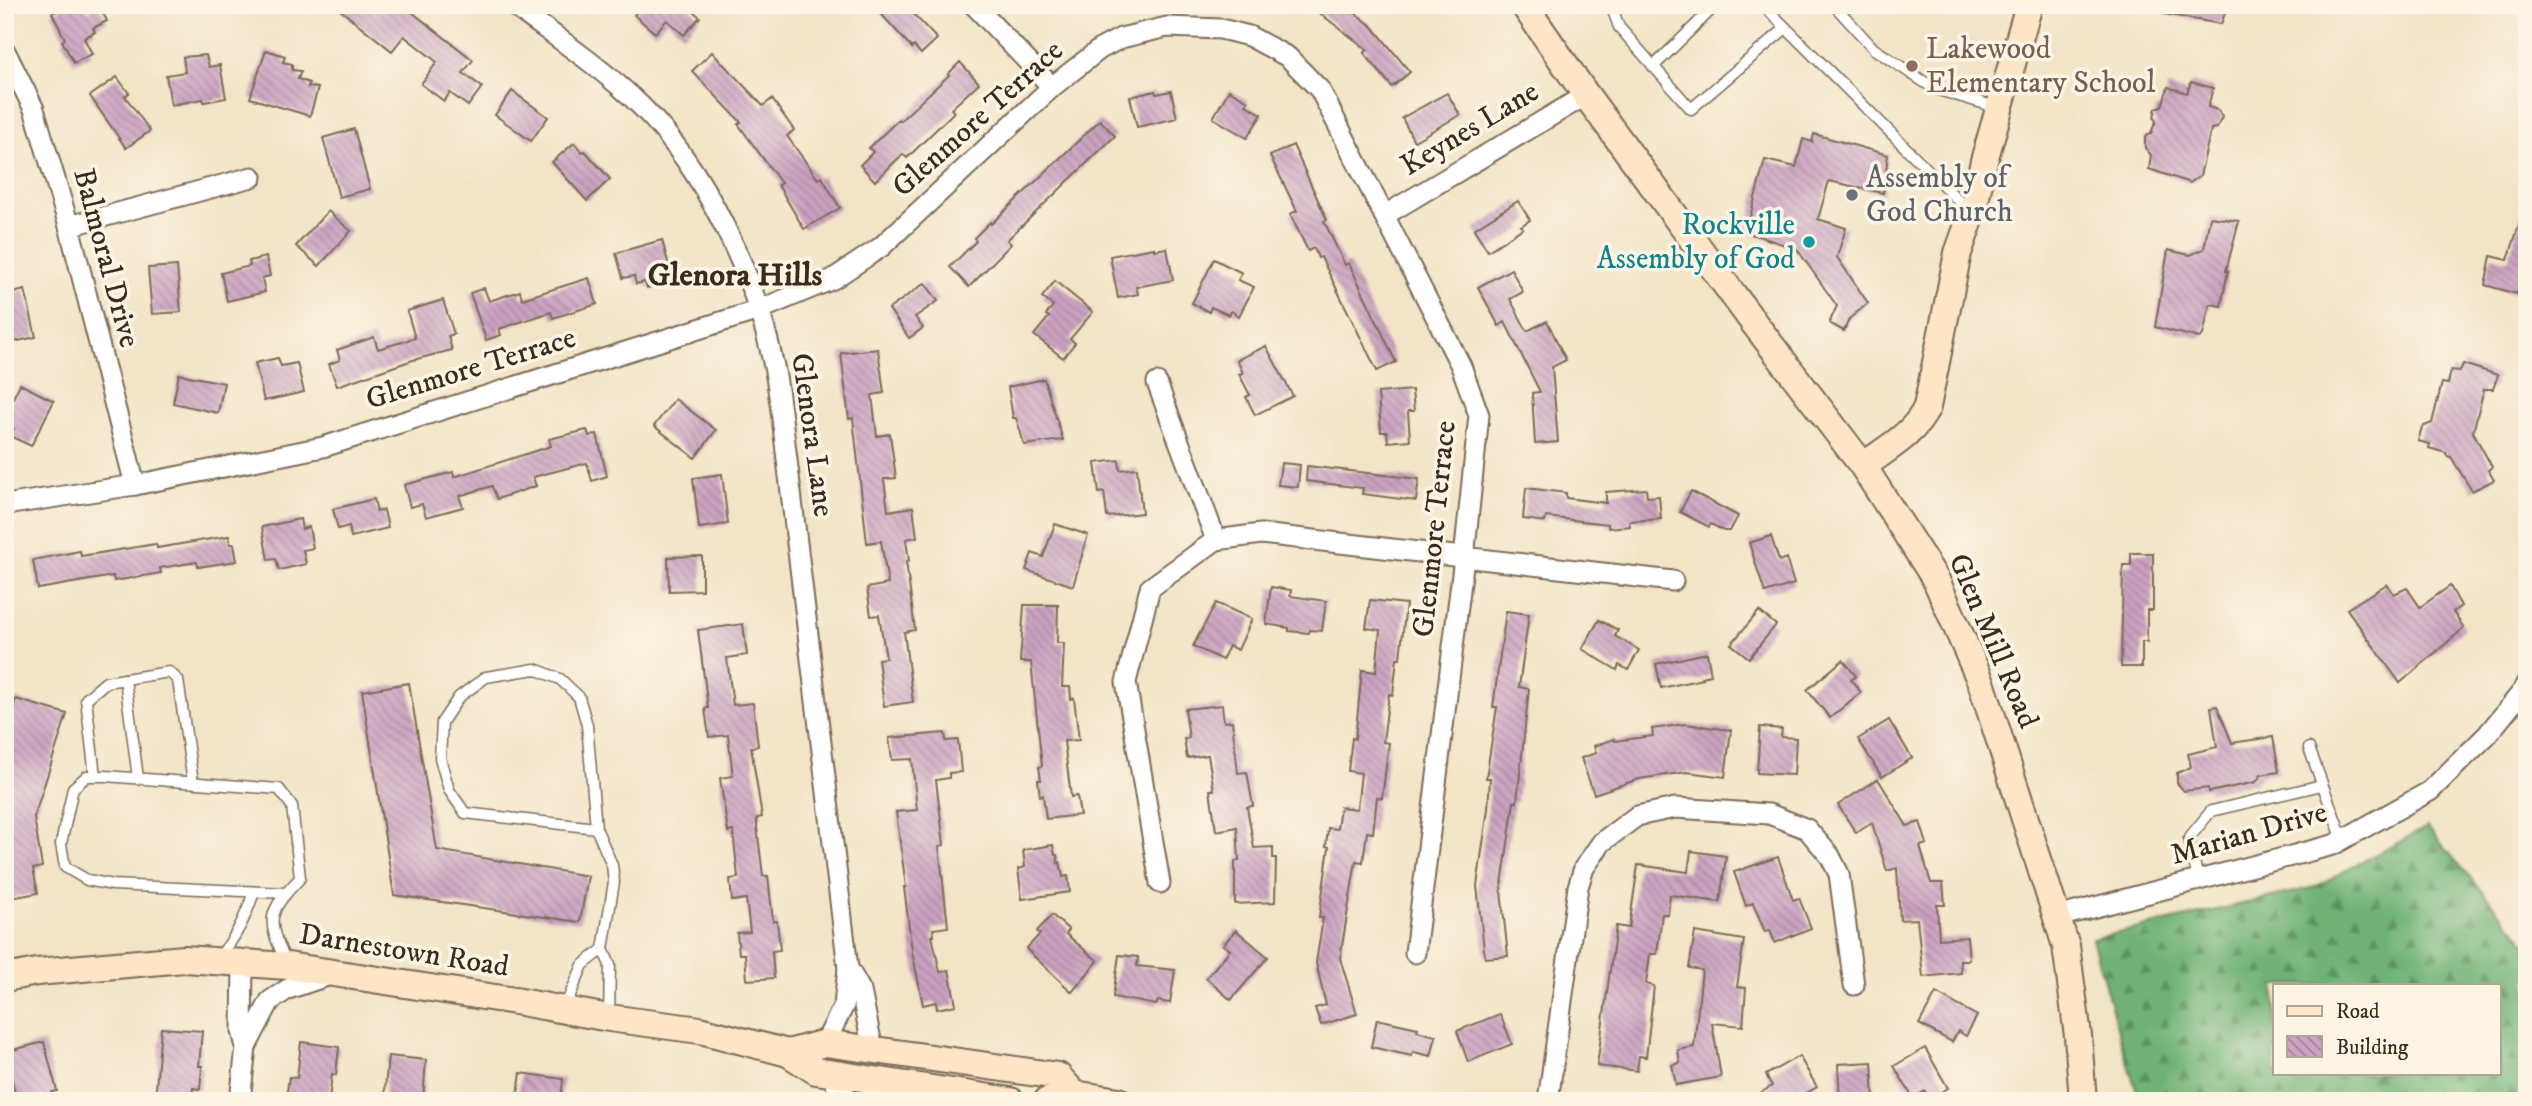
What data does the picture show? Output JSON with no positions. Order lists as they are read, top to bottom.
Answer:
{
  "streets": {
    "main road": ["Glen Mill Road", "Darnestown Road"],
    "street": [
      "Glenmore Terrace",
      "Keynes Lane",
      "Balmoral Drive",
      "Glenora Lane",
      "Marian Drive"
    ]
  },
  "crossings": [
    ["Glenmore Terrace", "Keynes Lane"],
    ["Glenmore Terrace", "Balmoral Drive"],
    ["Glenmore Terrace", "Glenora Lane"],
    ["Keynes Lane", "Glen Mill Road"],
    ["Glenora Lane", "Darnestown Road"],
    ["Glen Mill Road", "Marian Drive"]
  ],
  "districts": ["Glenora Hills"],
  "places": ["Lakewood Elementary School", "Assembly of God Church", "Rockville Assembly of God"],
  "legend": ["Road", "Building"]
}
